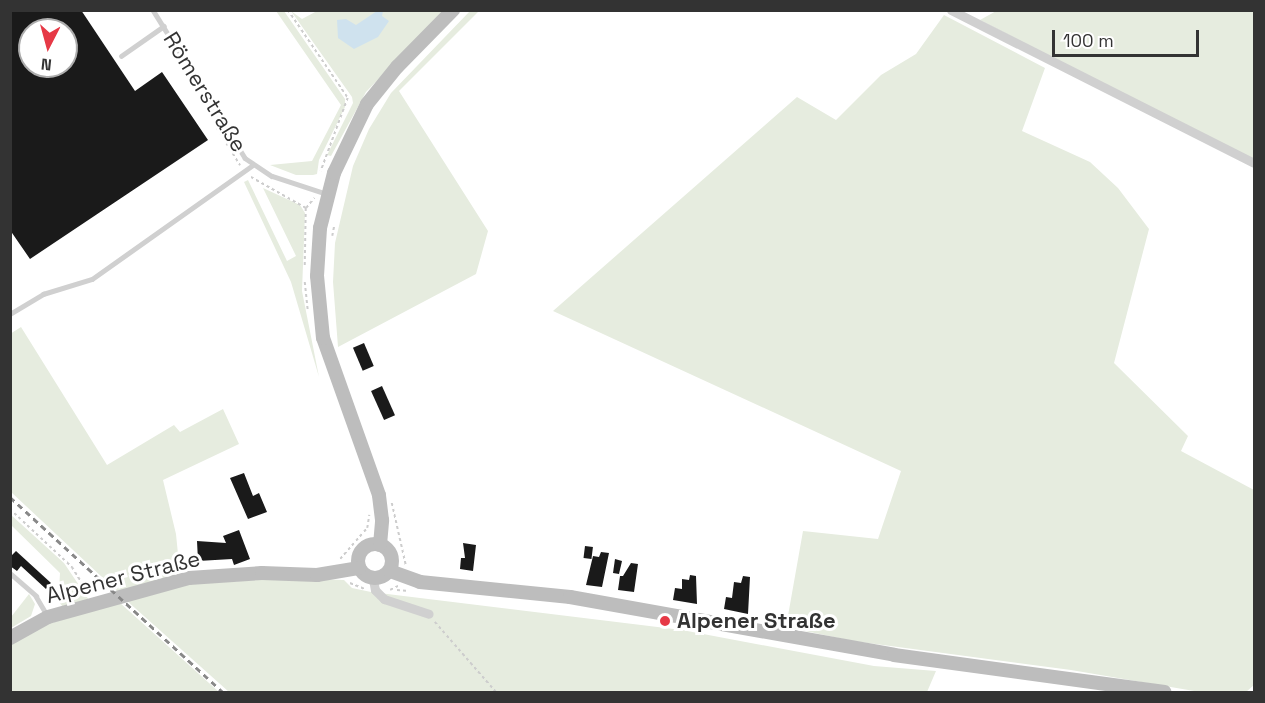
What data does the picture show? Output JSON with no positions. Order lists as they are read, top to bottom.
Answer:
{
  "streets": {
    "street": ["Alpener Straße"],
    "lane": ["Römerstraße"]
  },
  "places": ["Alpener Straße"],
  "scale_bar": "100 m",
  "north": "bottom"
}
